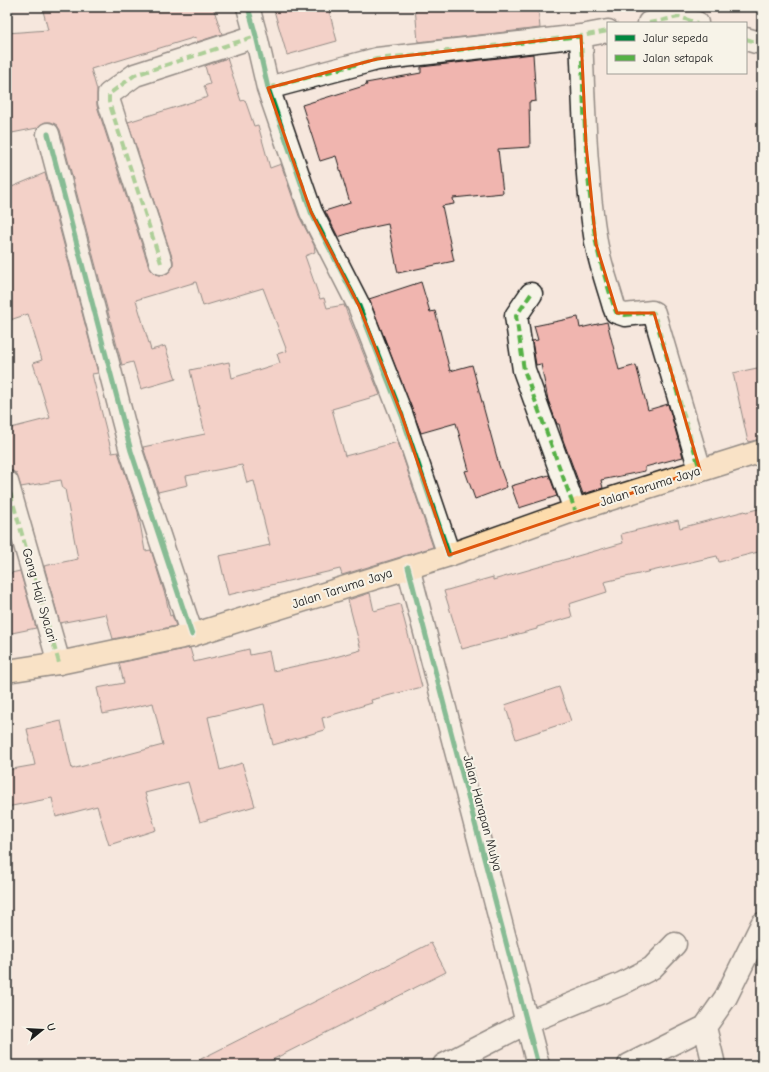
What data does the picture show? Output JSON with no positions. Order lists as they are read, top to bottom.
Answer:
{
  "streets": {
    "main road": ["Jalan Taruma Jaya"],
    "street": ["Gang Haji Sya,ari", "Jalan Harapan Mulya"]
  },
  "crossings": [
    ["Jalan Taruma Jaya", "Gang Haji Sya,ari"],
    ["Jalan Taruma Jaya", "Jalan Harapan Mulya"]
  ],
  "legend": ["Jalur sepeda", "Jalan setapak"],
  "north": "right"
}
